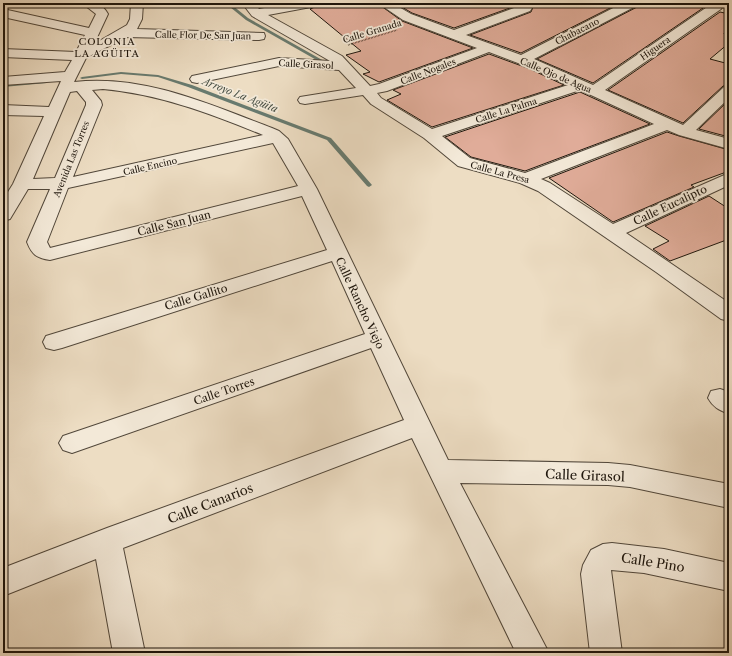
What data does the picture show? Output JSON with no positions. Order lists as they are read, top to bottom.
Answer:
{
  "streets": {
    "street": [
      "Chabacano",
      "Calle Flor De San Juan",
      "Higuera",
      "Calle Girasol",
      "Calle Nogales",
      "Calle Ojo de Agua",
      "Calle La Palma",
      "Avenida Las Torres",
      "Calle Encino",
      "Calle La Presa",
      "Calle Eucalipto",
      "Calle San Juan",
      "Calle Gallito",
      "Calle Rancho Viejo",
      "Calle Torres",
      "Calle Canarios",
      "Calle Pino"
    ],
    "path": ["Calle Granada"]
  },
  "crossings": [
    ["Calle Granada", "Calle Ojo de Agua"],
    ["Calle Granada", "Calle La Presa"],
    ["Chabacano", "Calle Ojo de Agua"],
    ["Higuera", "Calle Ojo de Agua"],
    ["Higuera", "Calle La Palma"],
    ["Calle Girasol", "Calle La Presa"],
    ["Calle Girasol", "Calle Rancho Viejo"],
    ["Calle Nogales", "Calle Ojo de Agua"],
    ["Calle Nogales", "Calle La Presa"],
    ["Calle Ojo de Agua", "Calle La Palma"],
    ["Calle La Palma", "Calle La Presa"],
    ["Avenida Las Torres", "Calle Encino"],
    ["Avenida Las Torres", "Calle San Juan"],
    ["Calle Encino", "Calle Rancho Viejo"],
    ["Calle La Presa", "Calle Eucalipto"],
    ["Calle San Juan", "Calle Rancho Viejo"],
    ["Calle Gallito", "Calle Rancho Viejo"],
    ["Calle Rancho Viejo", "Calle Torres"],
    ["Calle Rancho Viejo", "Calle Canarios"]
  ],
  "districts": ["COLONIA LA AGÜITA"],
  "water": ["Arroyo La Agüita"]
}
